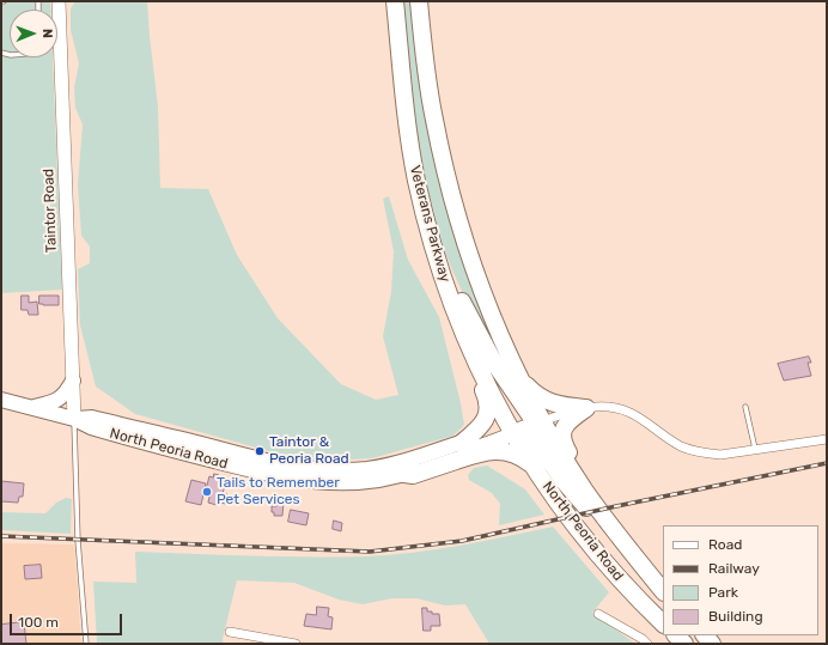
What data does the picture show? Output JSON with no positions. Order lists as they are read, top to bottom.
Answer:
{
  "streets": {
    "highway": ["Veterans Parkway", "North Peoria Road"],
    "main road": ["Taintor Road"]
  },
  "crossings": [
    ["Taintor Road", "North Peoria Road"],
    ["Veterans Parkway", "North Peoria Road"]
  ],
  "places": ["Taintor & Peoria Road", "Tails to Remember Pet Services"],
  "legend": [
    "Road",
    "Railway",
    "Park",
    "Building"
  ],
  "scale_bar": "100 m",
  "north": "right"
}
